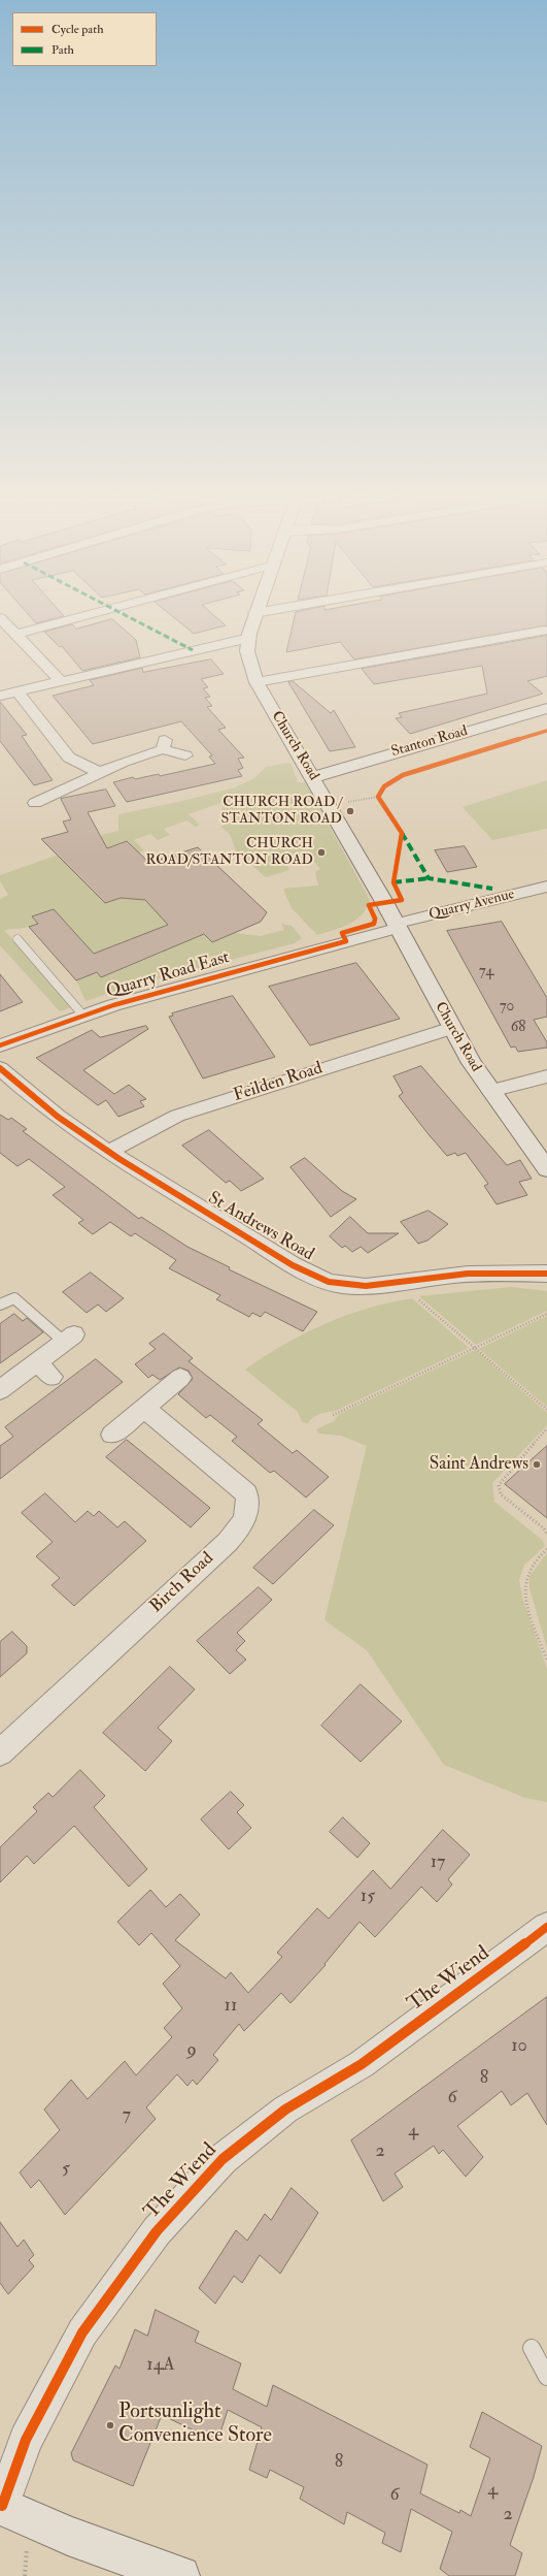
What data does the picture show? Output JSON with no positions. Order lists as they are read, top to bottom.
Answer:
{
  "streets": {
    "main road": ["Stanton Road", "Church Road"],
    "street": [
      "Quarry Avenue",
      "Quarry Road East",
      "Feilden Road",
      "St Andrews Road",
      "Birch Road",
      "The Wiend"
    ]
  },
  "crossings": [
    ["Stanton Road", "Church Road"],
    ["Church Road", "Quarry Avenue"],
    ["Church Road", "Quarry Road East"],
    ["Church Road", "Feilden Road"],
    ["Quarry Avenue", "Quarry Road East"],
    ["Feilden Road", "St Andrews Road"]
  ],
  "places": [
    "CHURCH ROAD / STANTON ROAD",
    "CHURCH ROAD/STANTON ROAD",
    "Saint Andrews",
    "Portsunlight Convenience Store"
  ],
  "house_numbers": [
    "74",
    "70",
    "68",
    "17",
    "15",
    "11",
    "10",
    "9",
    "8",
    "6",
    "7",
    "4",
    "2",
    "5",
    "14A",
    "8",
    "4",
    "6",
    "2"
  ],
  "legend": ["Cycle path", "Path"]
}
